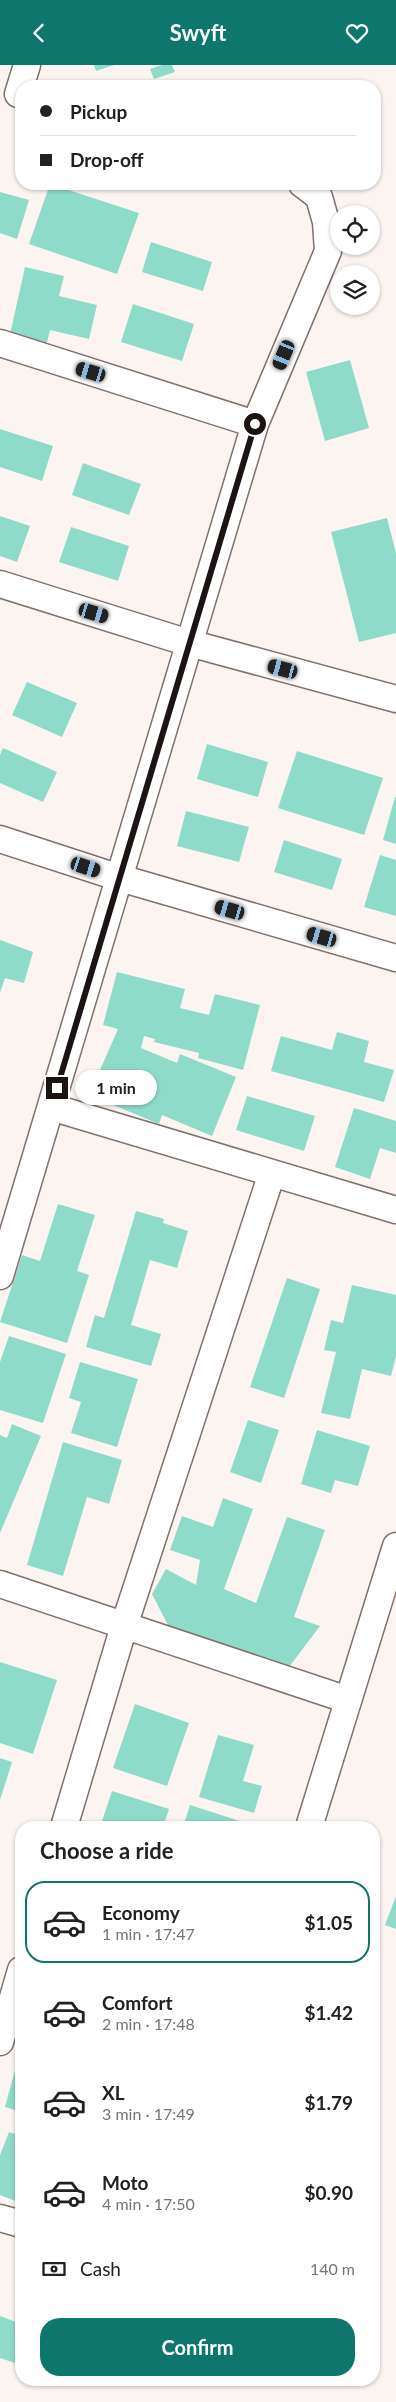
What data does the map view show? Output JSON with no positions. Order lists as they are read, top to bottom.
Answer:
{
  "page": {
    "header": "Swyft",
    "banner": ["Pickup", "Drop-off"],
    "bubble": "1 min",
    "heading": "Choose a ride",
    "list": [
      {
        "name": "Economy",
        "note": "1 min · 17:47",
        "value": "$1.05"
      },
      {
        "name": "Comfort",
        "note": "2 min · 17:48",
        "value": "$1.42"
      },
      {
        "name": "XL",
        "note": "3 min · 17:49",
        "value": "$1.79"
      },
      {
        "name": "Moto",
        "note": "4 min · 17:50",
        "value": "$0.90"
      }
    ],
    "pay": ["Cash", "140 m"],
    "buttons": "Confirm"
  }
}
